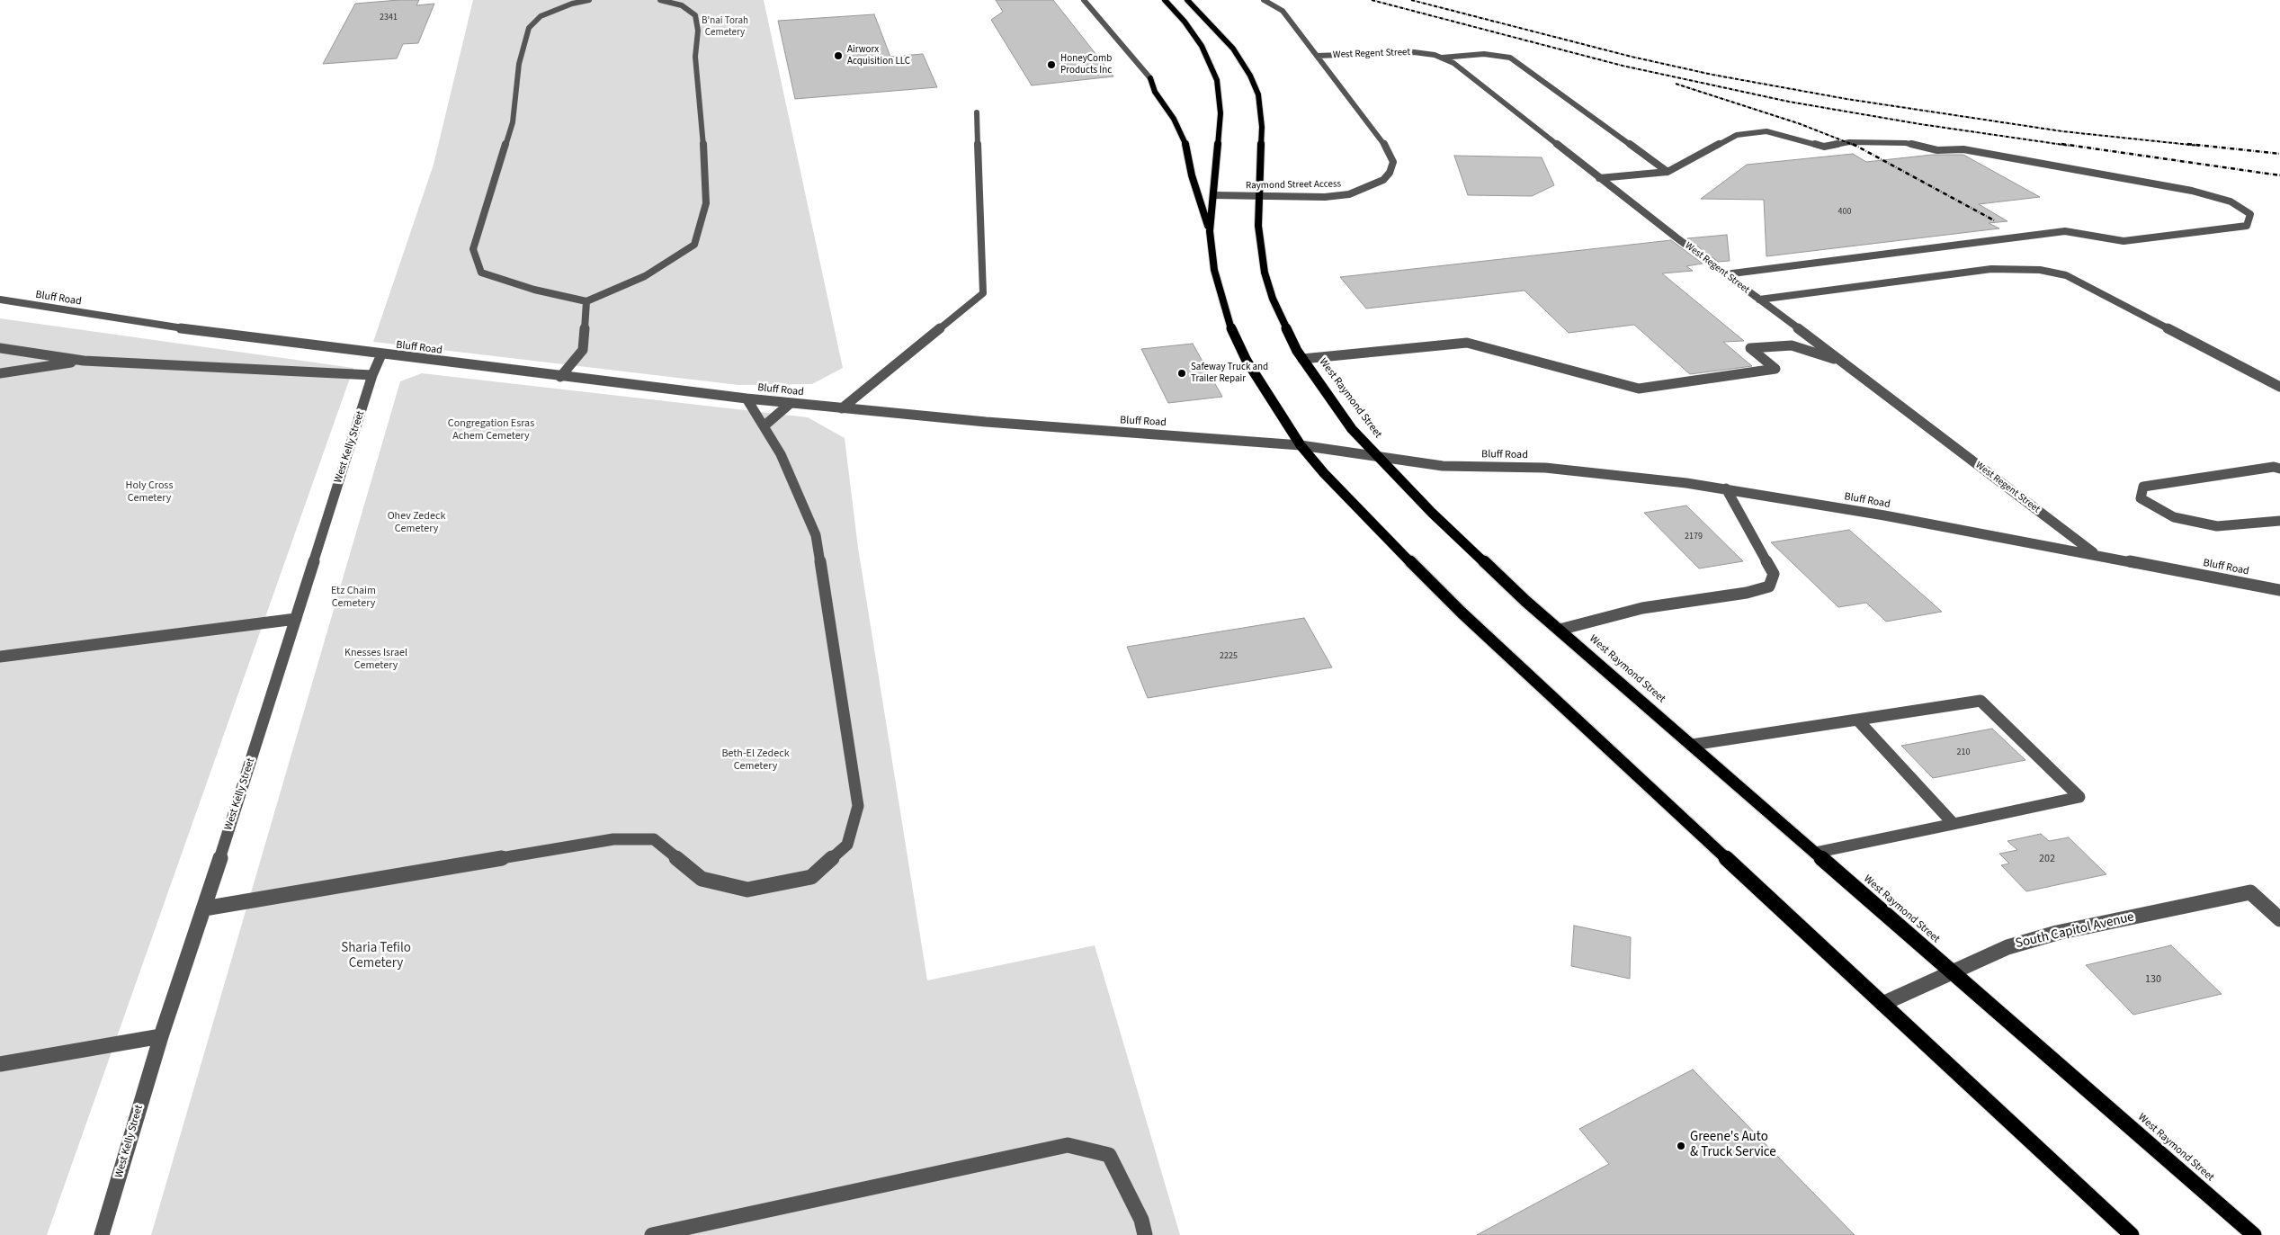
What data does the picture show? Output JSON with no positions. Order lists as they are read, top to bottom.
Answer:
{
  "streets": {
    "main road": ["West Raymond Street"],
    "street": [
      "West Regent Street",
      "Raymond Street Access",
      "Bluff Road",
      "West Kelly Street",
      "South Capitol Avenue"
    ]
  },
  "crossings": [
    ["West Regent Street", "Raymond Street Access"],
    ["West Regent Street", "Bluff Road"],
    ["Raymond Street Access", "West Raymond Street"],
    ["Bluff Road", "West Raymond Street"],
    ["Bluff Road", "West Kelly Street"],
    ["West Raymond Street", "South Capitol Avenue"]
  ],
  "parks": [
    "B'nai Torah Cemetery",
    "Congregation Esras Achem Cemetery",
    "Holy Cross Cemetery",
    "Ohev Zedeck Cemetery",
    "Etz Chaim Cemetery",
    "Knesses Israel Cemetery",
    "Beth-El Zedeck Cemetery",
    "Sharia Tefilo Cemetery"
  ],
  "places": [
    "Airworx Acquisition LLC",
    "HoneyComb Products Inc",
    "Safeway Truck and Trailer Repair",
    "Greene's Auto & Truck Service"
  ],
  "house_numbers": [
    "2341",
    "400",
    "2179",
    "2225",
    "210",
    "202",
    "130"
  ]
}
